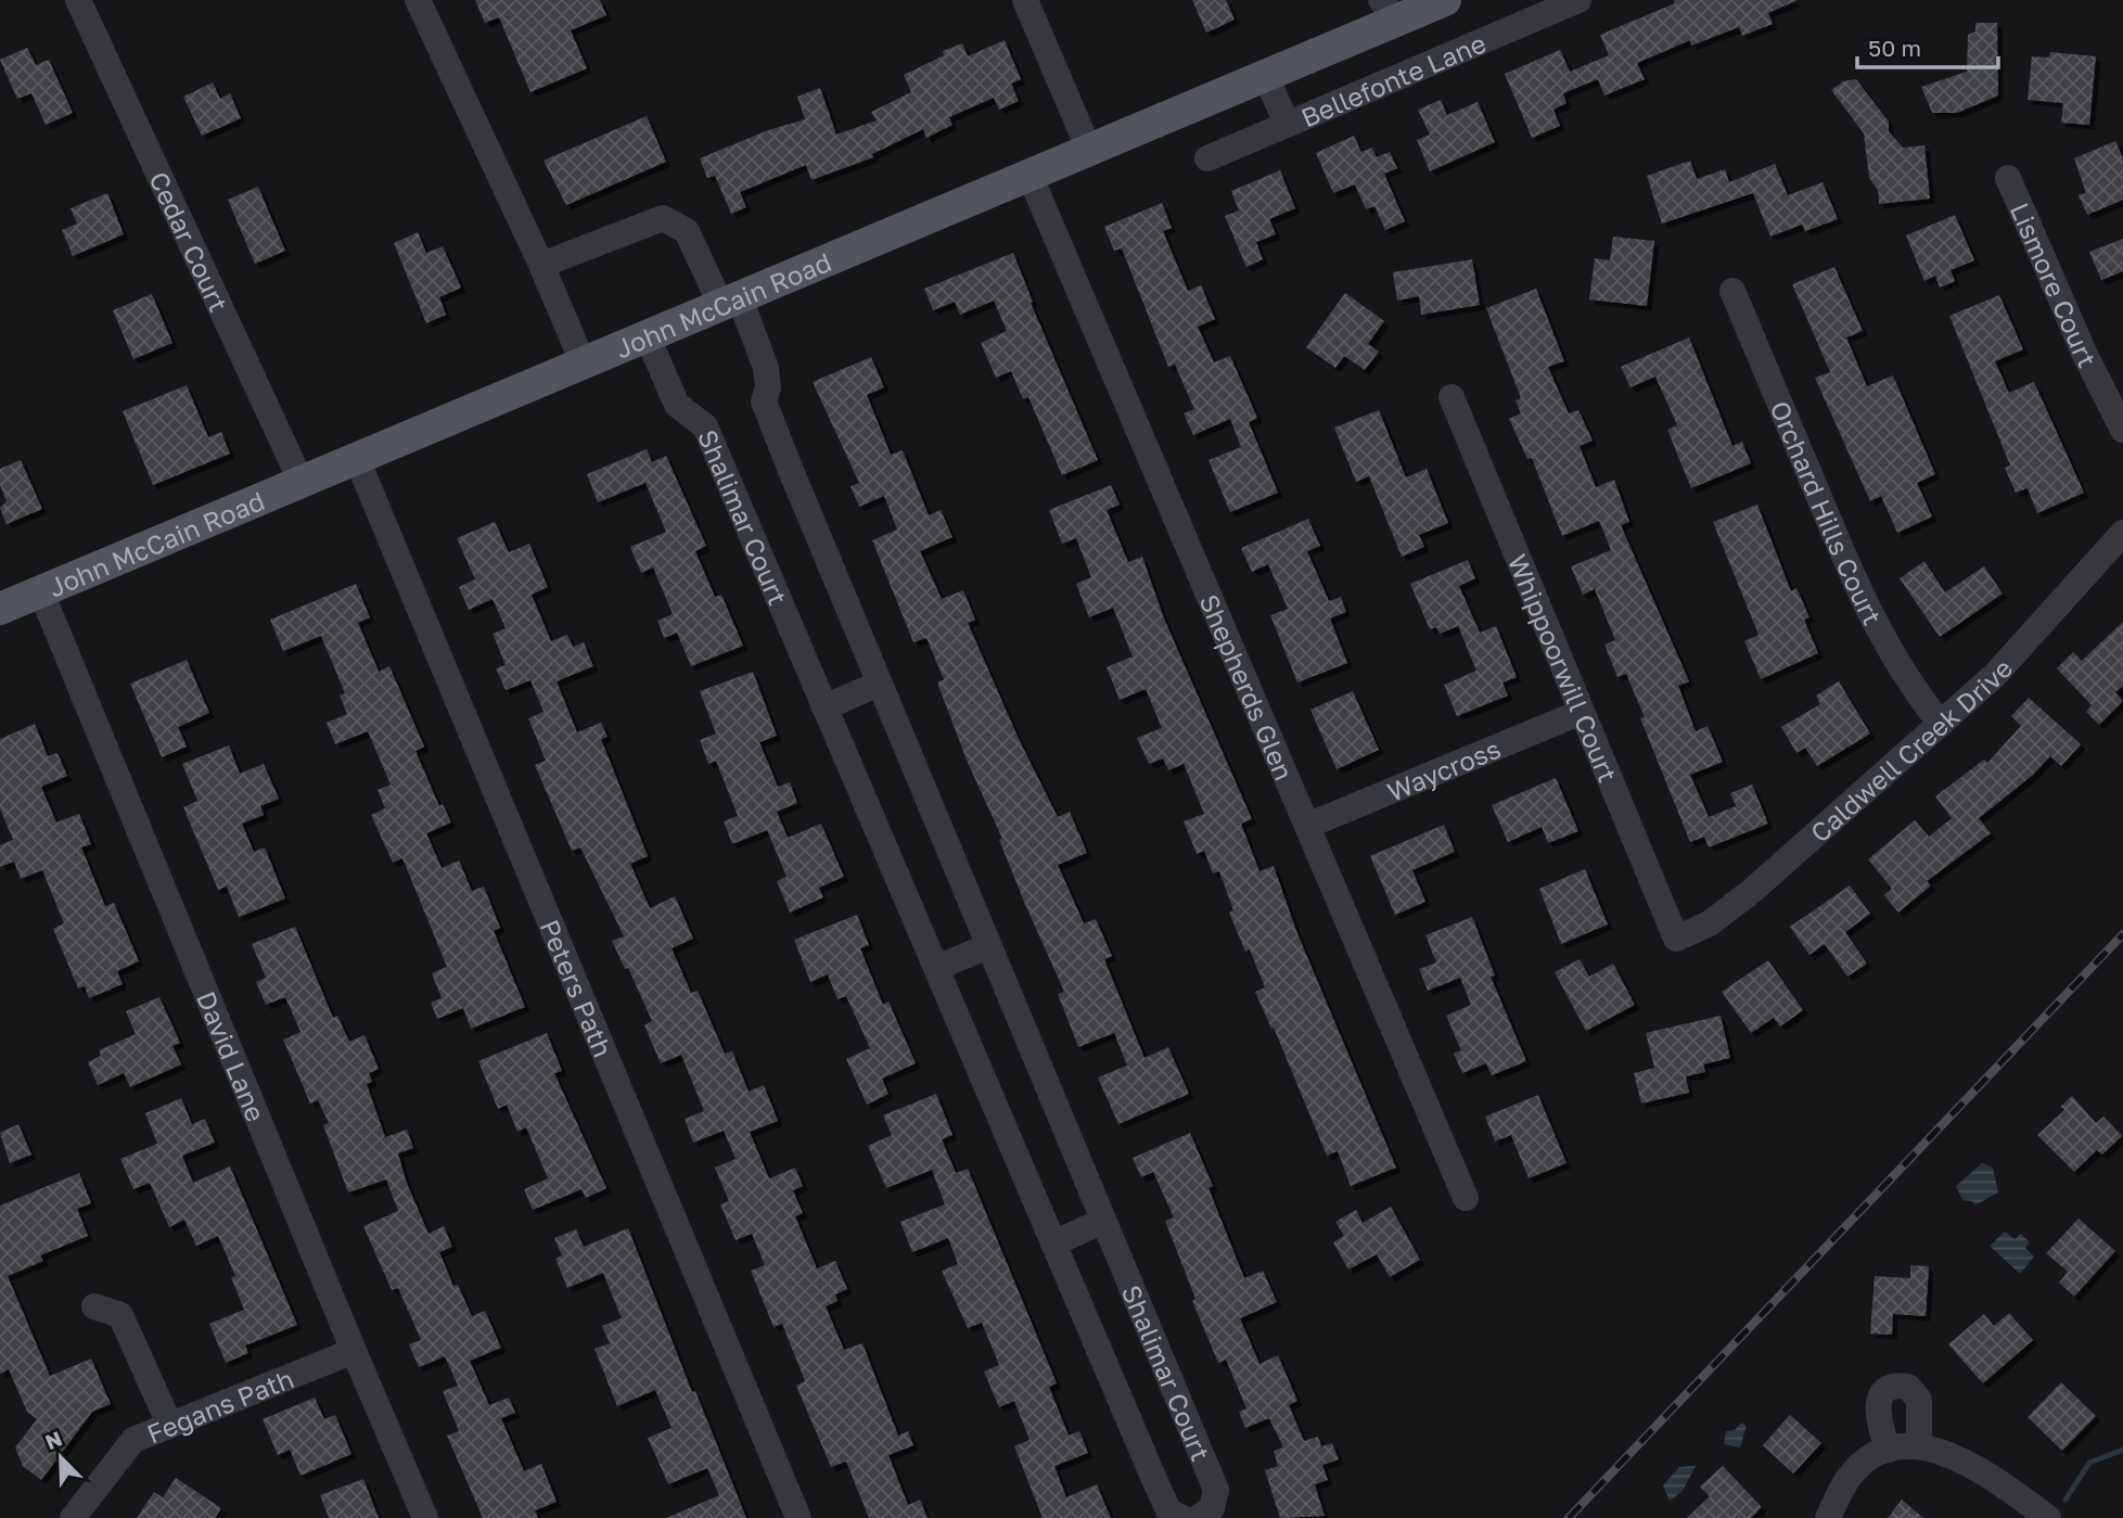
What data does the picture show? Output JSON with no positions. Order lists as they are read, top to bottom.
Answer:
{
  "streets": {
    "main road": ["John McCain Road"],
    "street": [
      "Bellefonte Lane",
      "Cedar Court",
      "Lismore Court",
      "Orchard Hills Court",
      "Shalimar Court",
      "Whippoorwill Court",
      "Shepherds Glen",
      "Caldwell Creek Drive",
      "Waycross",
      "Peters Path",
      "David Lane",
      "Fegans Path"
    ]
  },
  "crossings": [
    ["Cedar Court", "John McCain Road"],
    ["John McCain Road", "Shalimar Court"],
    ["John McCain Road", "Shepherds Glen"],
    ["John McCain Road", "Peters Path"],
    ["John McCain Road", "David Lane"],
    ["Orchard Hills Court", "Caldwell Creek Drive"],
    ["Whippoorwill Court", "Caldwell Creek Drive"],
    ["Whippoorwill Court", "Waycross"],
    ["Shepherds Glen", "Waycross"],
    ["David Lane", "Fegans Path"]
  ],
  "scale_bar": "50 m",
  "north": "top left"
}
